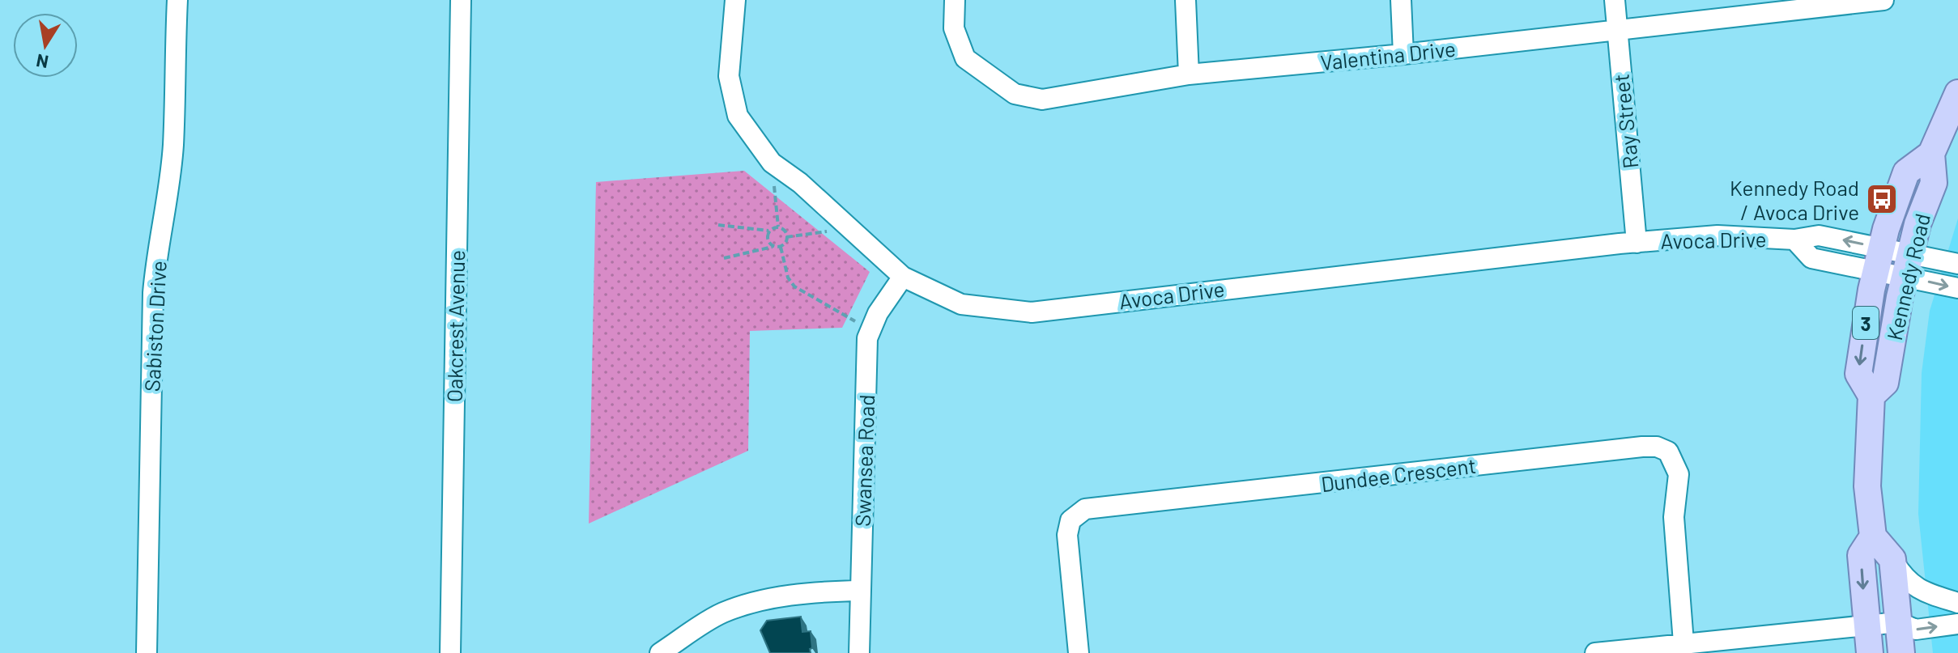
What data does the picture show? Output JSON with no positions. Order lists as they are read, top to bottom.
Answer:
{
  "streets": {
    "main road": ["Kennedy Road", "3"],
    "street": [
      "Valentina Drive",
      "Ray Street",
      "Avoca Drive",
      "Sabiston Drive",
      "Oakcrest Avenue",
      "Swansea Road",
      "Dundee Crescent"
    ]
  },
  "crossings": [
    ["Valentina Drive", "Ray Street"],
    ["Ray Street", "Avoca Drive"],
    ["Avoca Drive", "Kennedy Road"],
    ["Avoca Drive", "Swansea Road"]
  ],
  "places": {
    "bus stop": ["Kennedy Road / Avoca Drive"]
  },
  "north": "bottom"
}
